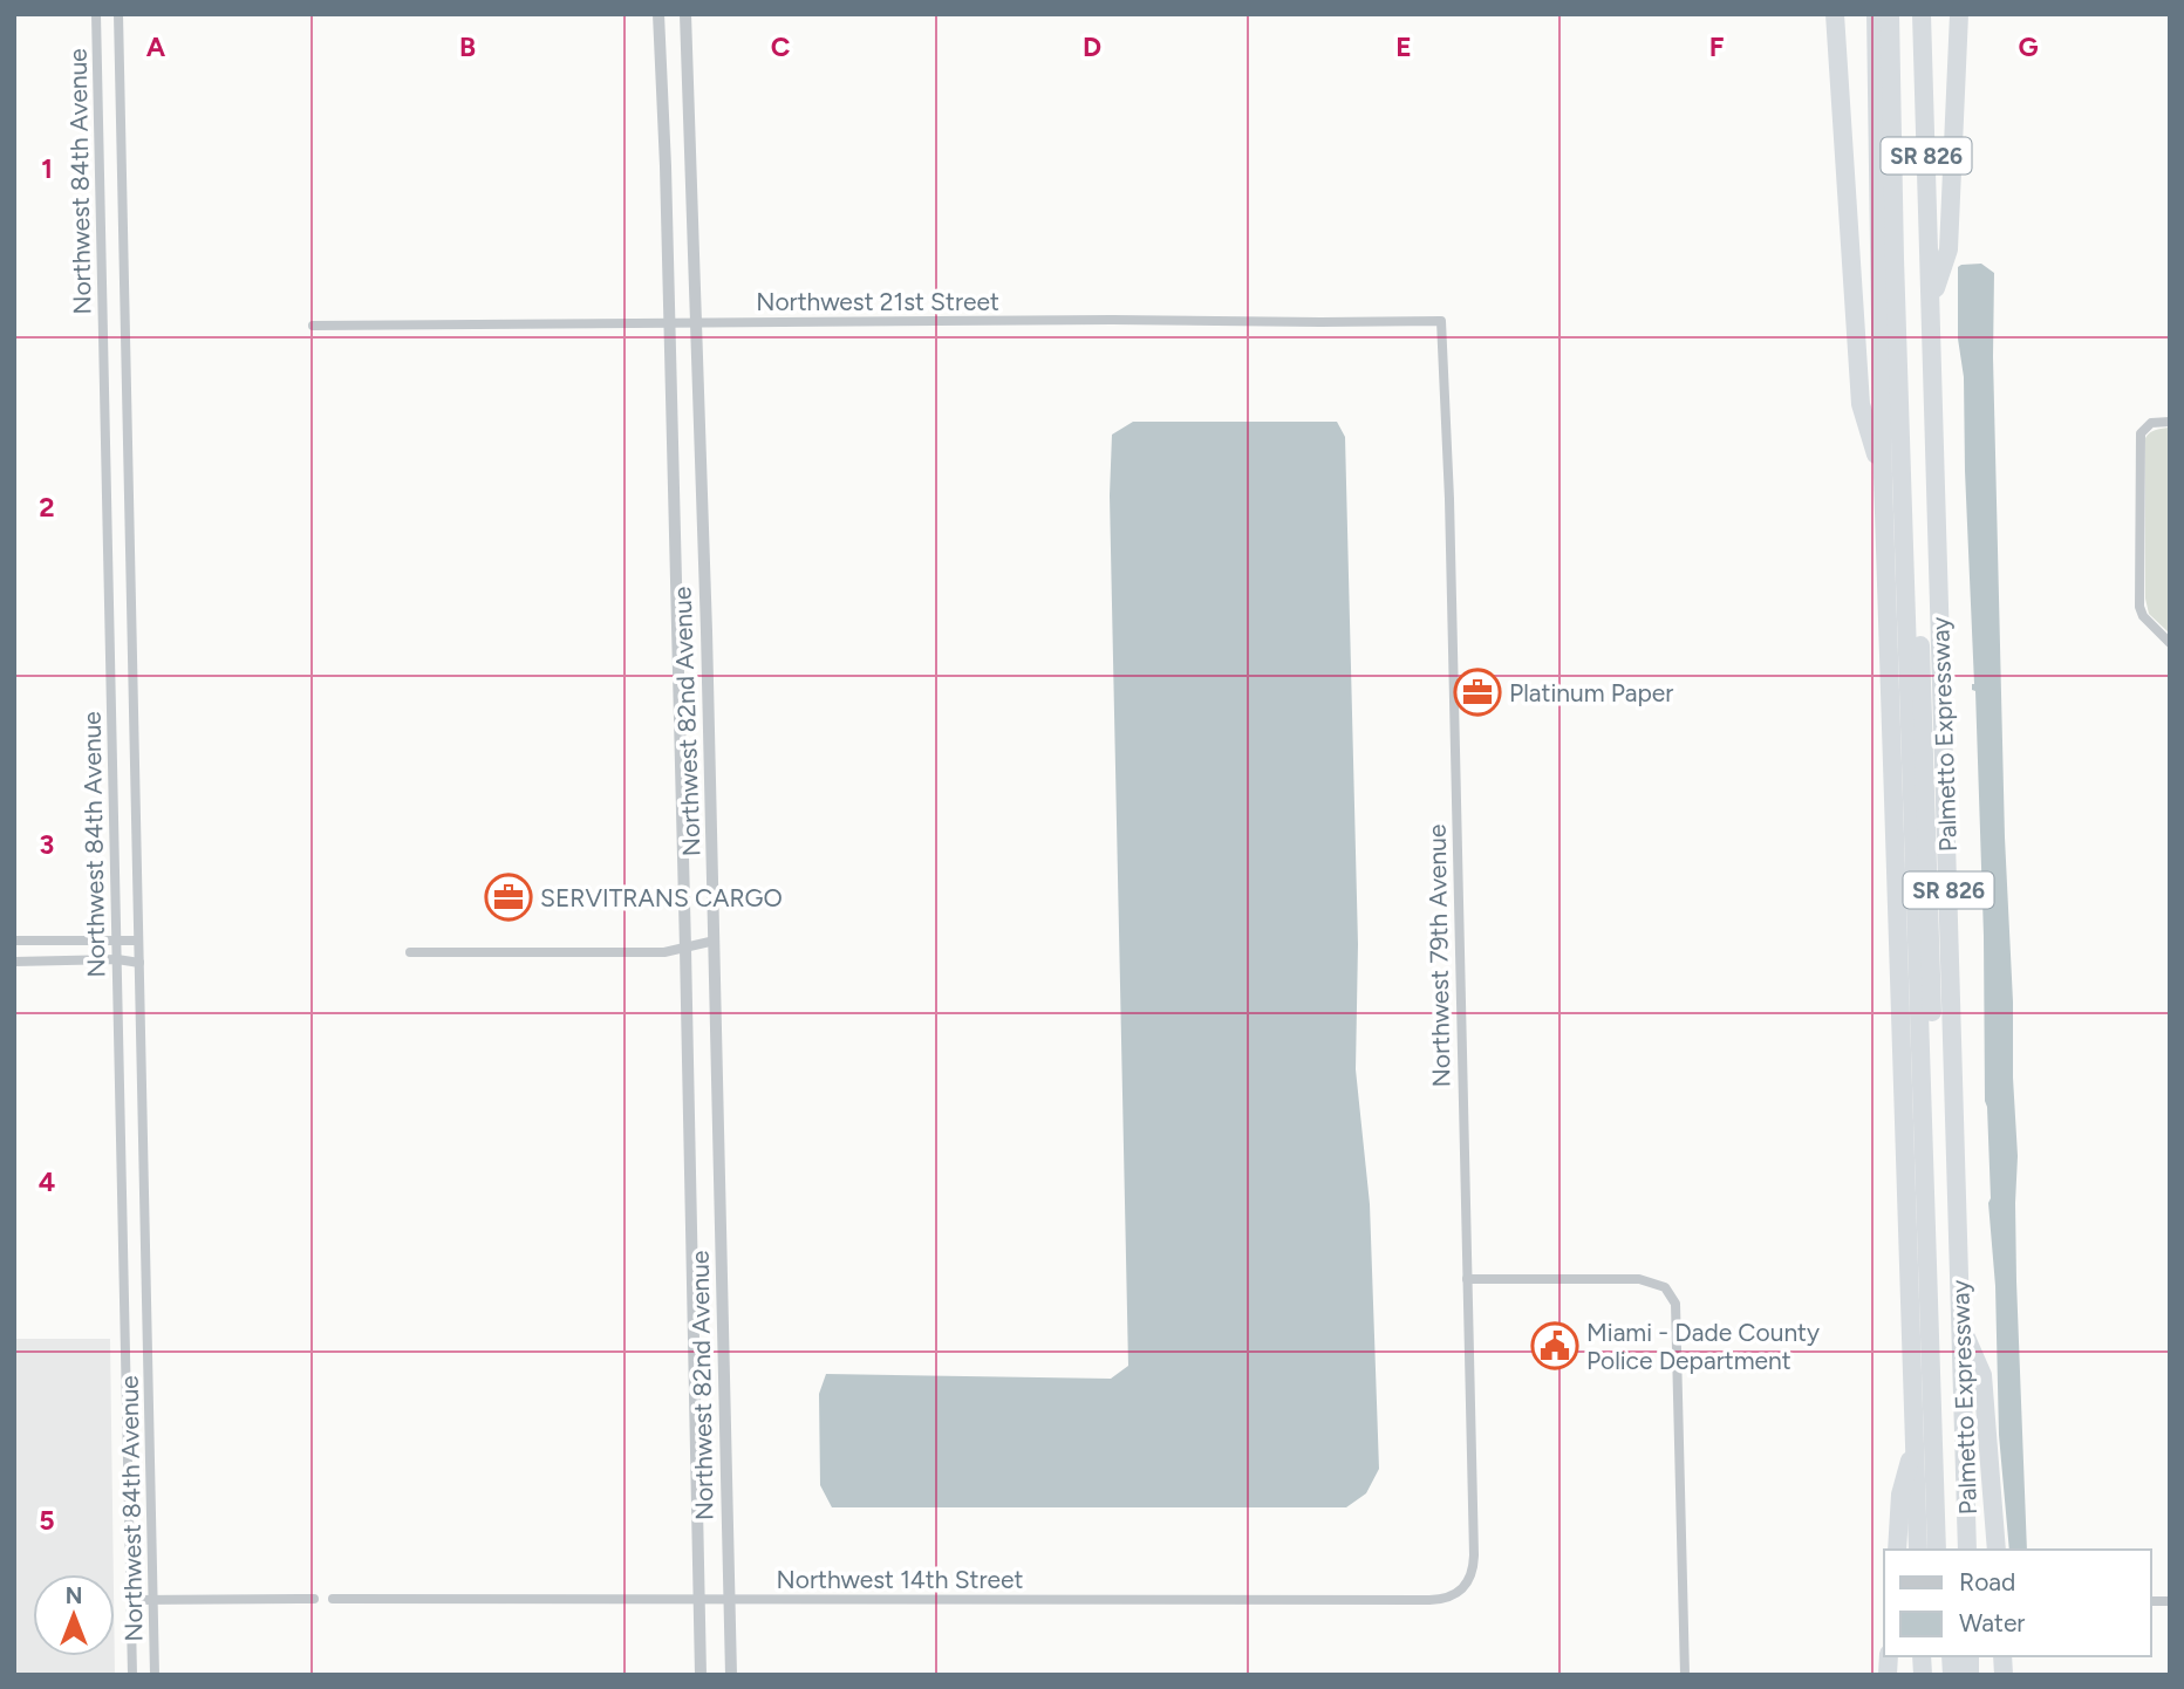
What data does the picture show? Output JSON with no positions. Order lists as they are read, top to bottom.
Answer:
{
  "streets": {
    "highway": ["SR 826", "Palmetto Expressway"],
    "street": [
      "Northwest 84th Avenue",
      "Northwest 21st Street",
      "Northwest 82nd Avenue",
      "Northwest 79th Avenue",
      "Northwest 14th Street"
    ]
  },
  "crossings": [
    ["Northwest 21st Street", "Northwest 82nd Avenue"],
    ["Northwest 21st Street", "Northwest 79th Avenue"],
    ["Northwest 82nd Avenue", "Northwest 14th Street"],
    ["Northwest 79th Avenue", "Northwest 14th Street"]
  ],
  "places": {
    "office": ["Platinum Paper", "SERVITRANS CARGO"],
    "public building": ["Miami - Dade County Police Department"]
  },
  "legend": ["Road", "Water"],
  "north": "top",
  "grid": {
    "columns": [
      "A",
      "B",
      "C",
      "D",
      "E",
      "F",
      "G"
    ],
    "rows": [
      "1",
      "2",
      "3",
      "4",
      "5"
    ]
  }
}
